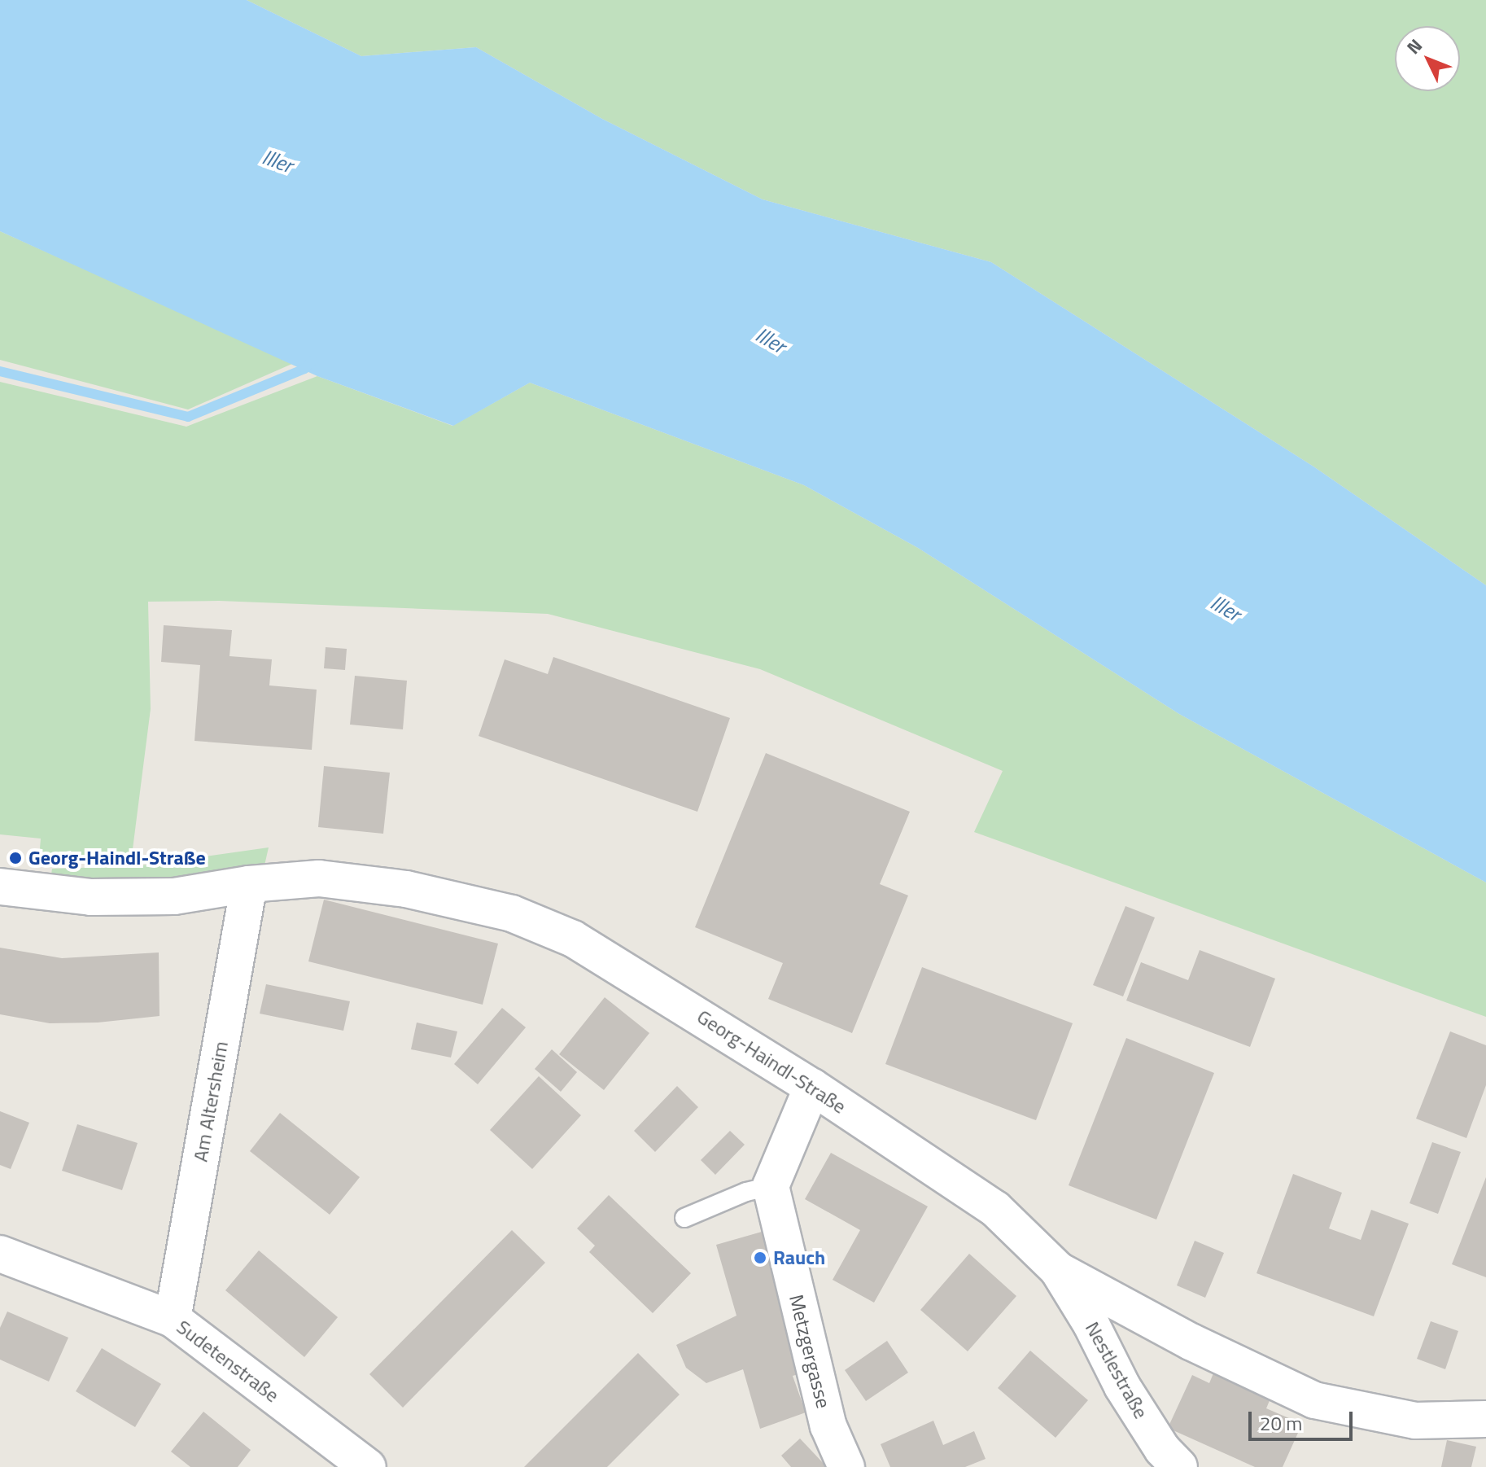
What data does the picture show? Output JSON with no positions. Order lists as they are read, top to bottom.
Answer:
{
  "streets": {
    "street": [
      "Georg-Haindl-Straße",
      "Am Altersheim",
      "Metzgergasse",
      "Sudetenstraße",
      "Nestlestraße"
    ]
  },
  "crossings": [
    ["Georg-Haindl-Straße", "Am Altersheim"],
    ["Georg-Haindl-Straße", "Nestlestraße"],
    ["Am Altersheim", "Sudetenstraße"]
  ],
  "water": ["Iller"],
  "places": ["Georg-Haindl-Straße", "Rauch"],
  "scale_bar": "20 m",
  "north": "top left"
}
